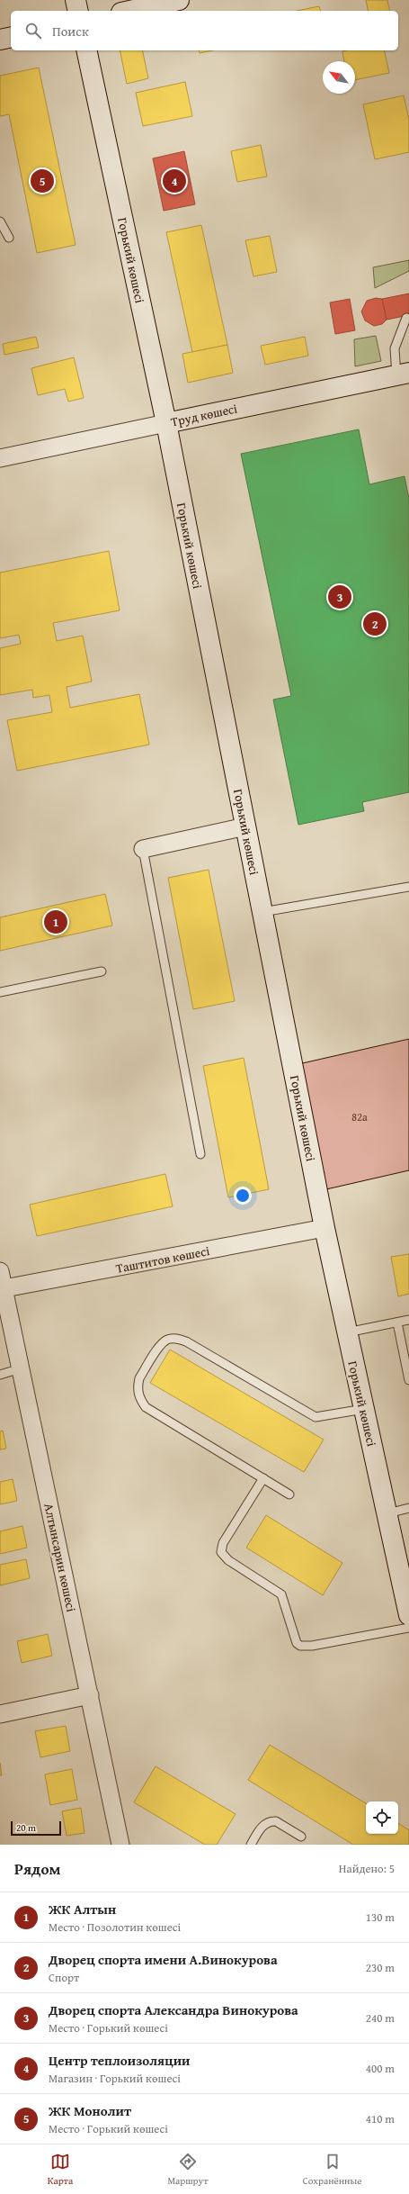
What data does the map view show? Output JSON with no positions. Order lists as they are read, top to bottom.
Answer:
{
  "streets": {
    "street": [
      "Горький көшесі",
      "Труд көшесі",
      "Таштитов көшесі",
      "Алтынсарин көшесі"
    ]
  },
  "crossings": [
    ["Горький көшесі", "Труд көшесі"],
    ["Горький көшесі", "Таштитов көшесі"],
    ["Таштитов көшесі", "Алтынсарин көшесі"]
  ],
  "house_numbers": ["82а"],
  "scale_bar": "20 m",
  "north": "top left",
  "page": {
    "search": "Поиск",
    "pins": [
      "4",
      "5",
      "3",
      "2",
      "1"
    ],
    "scale": "20 m",
    "heading": ["Рядом", "Найдено: 5"],
    "list": [
      {
        "mark": "1",
        "name": "ЖК Алтын",
        "note": "Место · Позолотин көшесі",
        "value": "130 m"
      },
      {
        "mark": "2",
        "name": "Дворец спорта имени А.Винокурова",
        "note": "Спорт",
        "value": "230 m"
      },
      {
        "mark": "3",
        "name": "Дворец спорта Александра Винокурова",
        "note": "Место · Горький көшесі",
        "value": "240 m"
      },
      {
        "mark": "4",
        "name": "Центр теплоизоляции",
        "note": "Магазин · Горький көшесі",
        "value": "400 m"
      },
      {
        "mark": "5",
        "name": "ЖК Монолит",
        "note": "Место · Горький көшесі",
        "value": "410 m"
      }
    ],
    "nav": ["Карта", "Маршрут", "Сохранённые"]
  }
}
